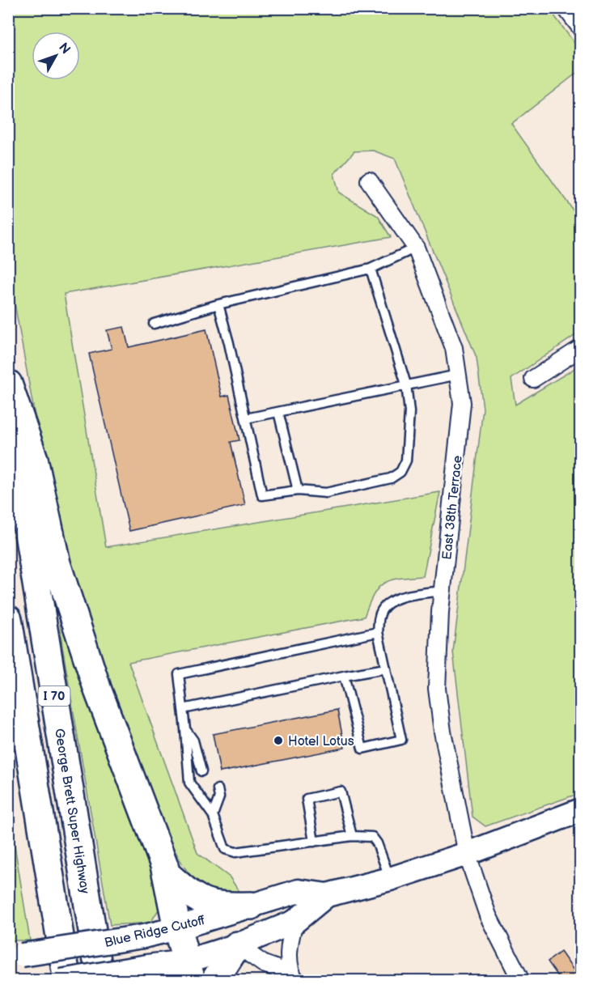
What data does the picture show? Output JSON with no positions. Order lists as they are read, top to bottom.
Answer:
{
  "streets": {
    "highway": ["I 70", "George Brett Super Highway"],
    "main road": ["Blue Ridge Cutoff"],
    "street": ["East 38th Terrace"]
  },
  "crossings": [
    ["East 38th Terrace", "Blue Ridge Cutoff"]
  ],
  "places": ["Hotel Lotus"],
  "north": "top right"
}
